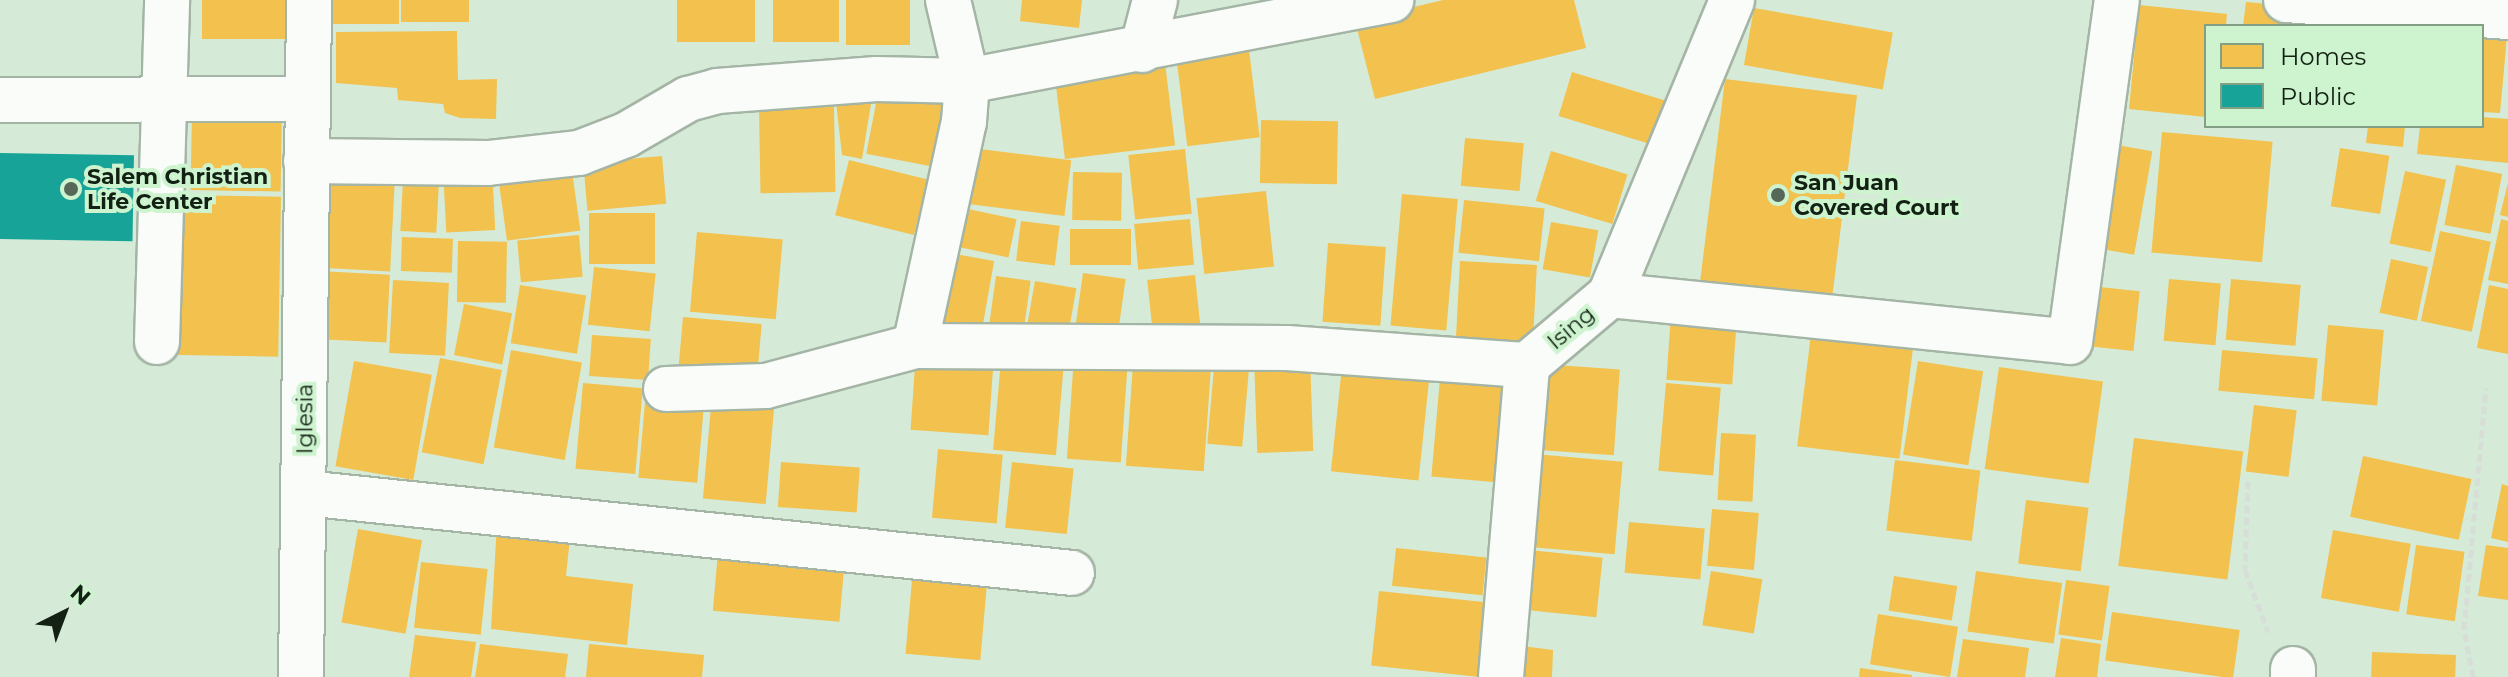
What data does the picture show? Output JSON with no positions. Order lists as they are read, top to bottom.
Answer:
{
  "streets": {
    "street": ["Ising", "Iglesia"]
  },
  "places": ["Salem Christian Life Center", "San Juan Covered Court"],
  "legend": ["Homes", "Public"],
  "north": "top right"
}
